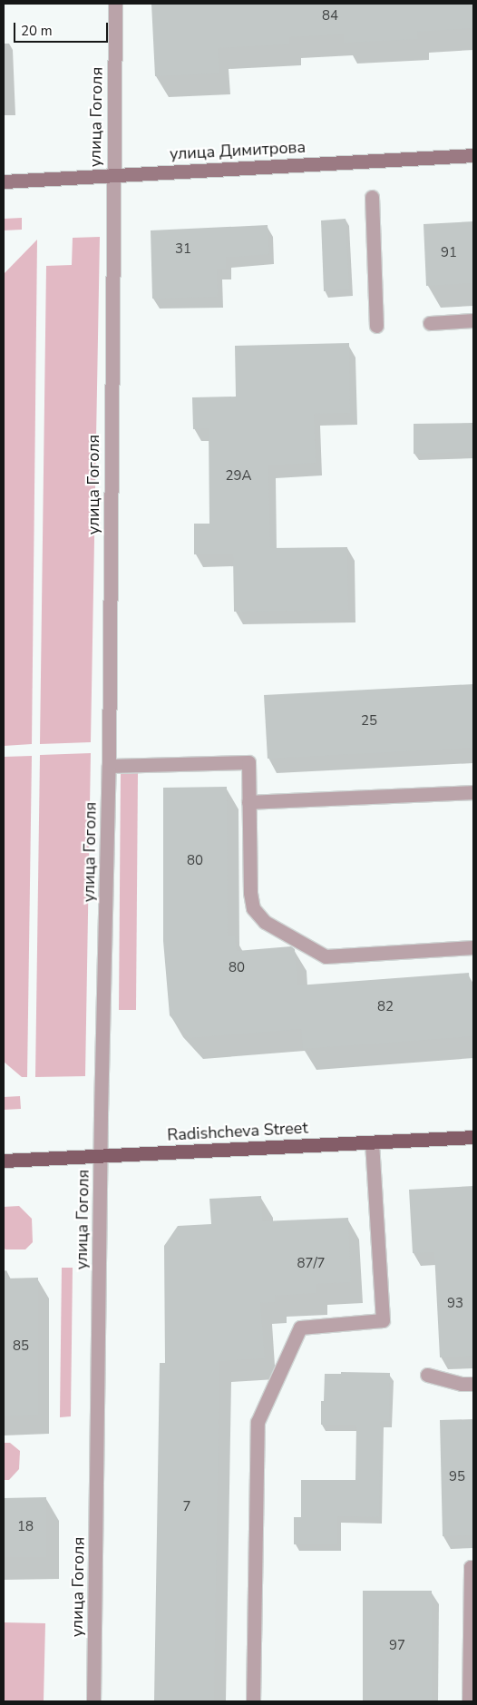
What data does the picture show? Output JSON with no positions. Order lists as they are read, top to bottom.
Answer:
{
  "streets": {
    "main road": ["улица Димитрова", "Radishcheva Street"],
    "street": ["улица Гоголя"]
  },
  "crossings": [
    ["улица Гоголя", "улица Димитрова"],
    ["улица Гоголя", "Radishcheva Street"]
  ],
  "house_numbers": [
    "84",
    "31",
    "91",
    "29А",
    "25",
    "80",
    "80",
    "82",
    "87/7",
    "93",
    "85",
    "95",
    "7",
    "18",
    "97"
  ],
  "scale_bar": "20 m"
}
